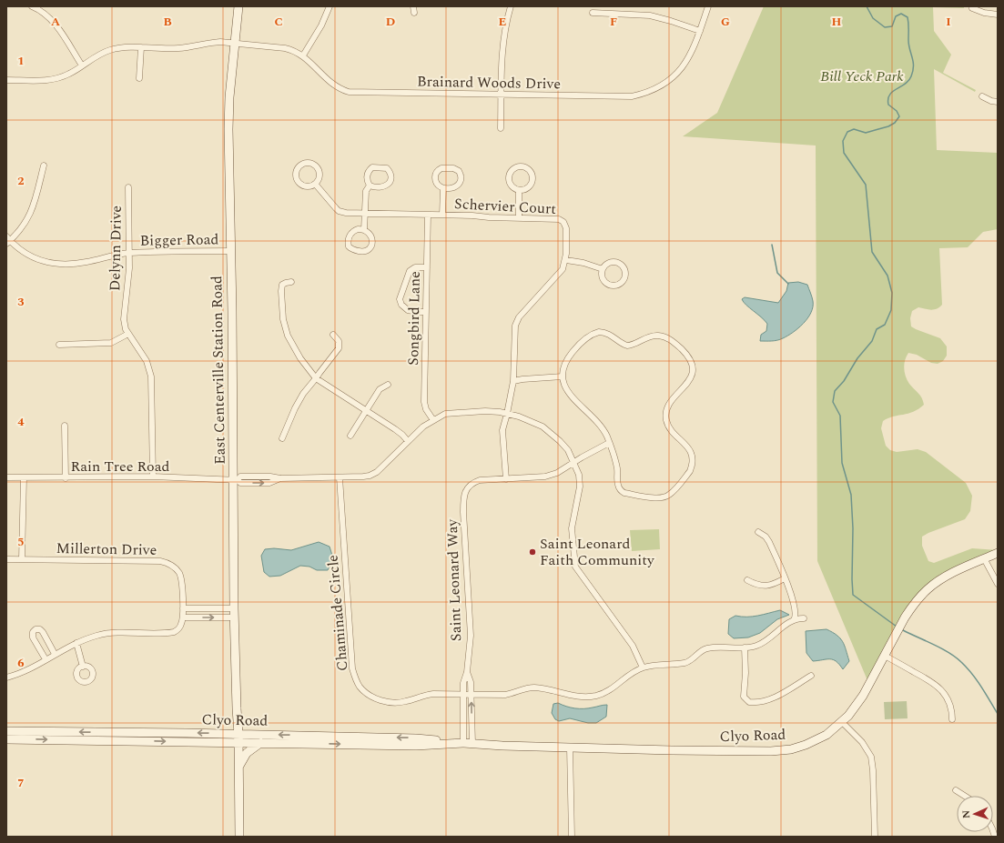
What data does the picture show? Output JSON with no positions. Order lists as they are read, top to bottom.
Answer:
{
  "streets": {
    "street": [
      "Brainard Woods Drive",
      "Schervier Court",
      "Bigger Road",
      "Delynn Drive",
      "Songbird Lane",
      "East Centerville Station Road",
      "Rain Tree Road",
      "Millerton Drive",
      "Saint Leonard Way",
      "Chaminade Circle",
      "Clyo Road"
    ]
  },
  "crossings": [
    ["Brainard Woods Drive", "East Centerville Station Road"],
    ["Schervier Court", "Songbird Lane"],
    ["Bigger Road", "Delynn Drive"],
    ["Bigger Road", "East Centerville Station Road"],
    ["Delynn Drive", "Rain Tree Road"],
    ["East Centerville Station Road", "Rain Tree Road"],
    ["East Centerville Station Road", "Clyo Road"],
    ["Rain Tree Road", "Chaminade Circle"],
    ["Saint Leonard Way", "Chaminade Circle"],
    ["Saint Leonard Way", "Clyo Road"]
  ],
  "parks": ["Bill Yeck Park"],
  "places": ["Saint Leonard Faith Community"],
  "north": "left",
  "grid": {
    "columns": [
      "A",
      "B",
      "C",
      "D",
      "E",
      "F",
      "G",
      "H",
      "I"
    ],
    "rows": [
      "1",
      "2",
      "3",
      "4",
      "5",
      "6",
      "7"
    ]
  }
}
